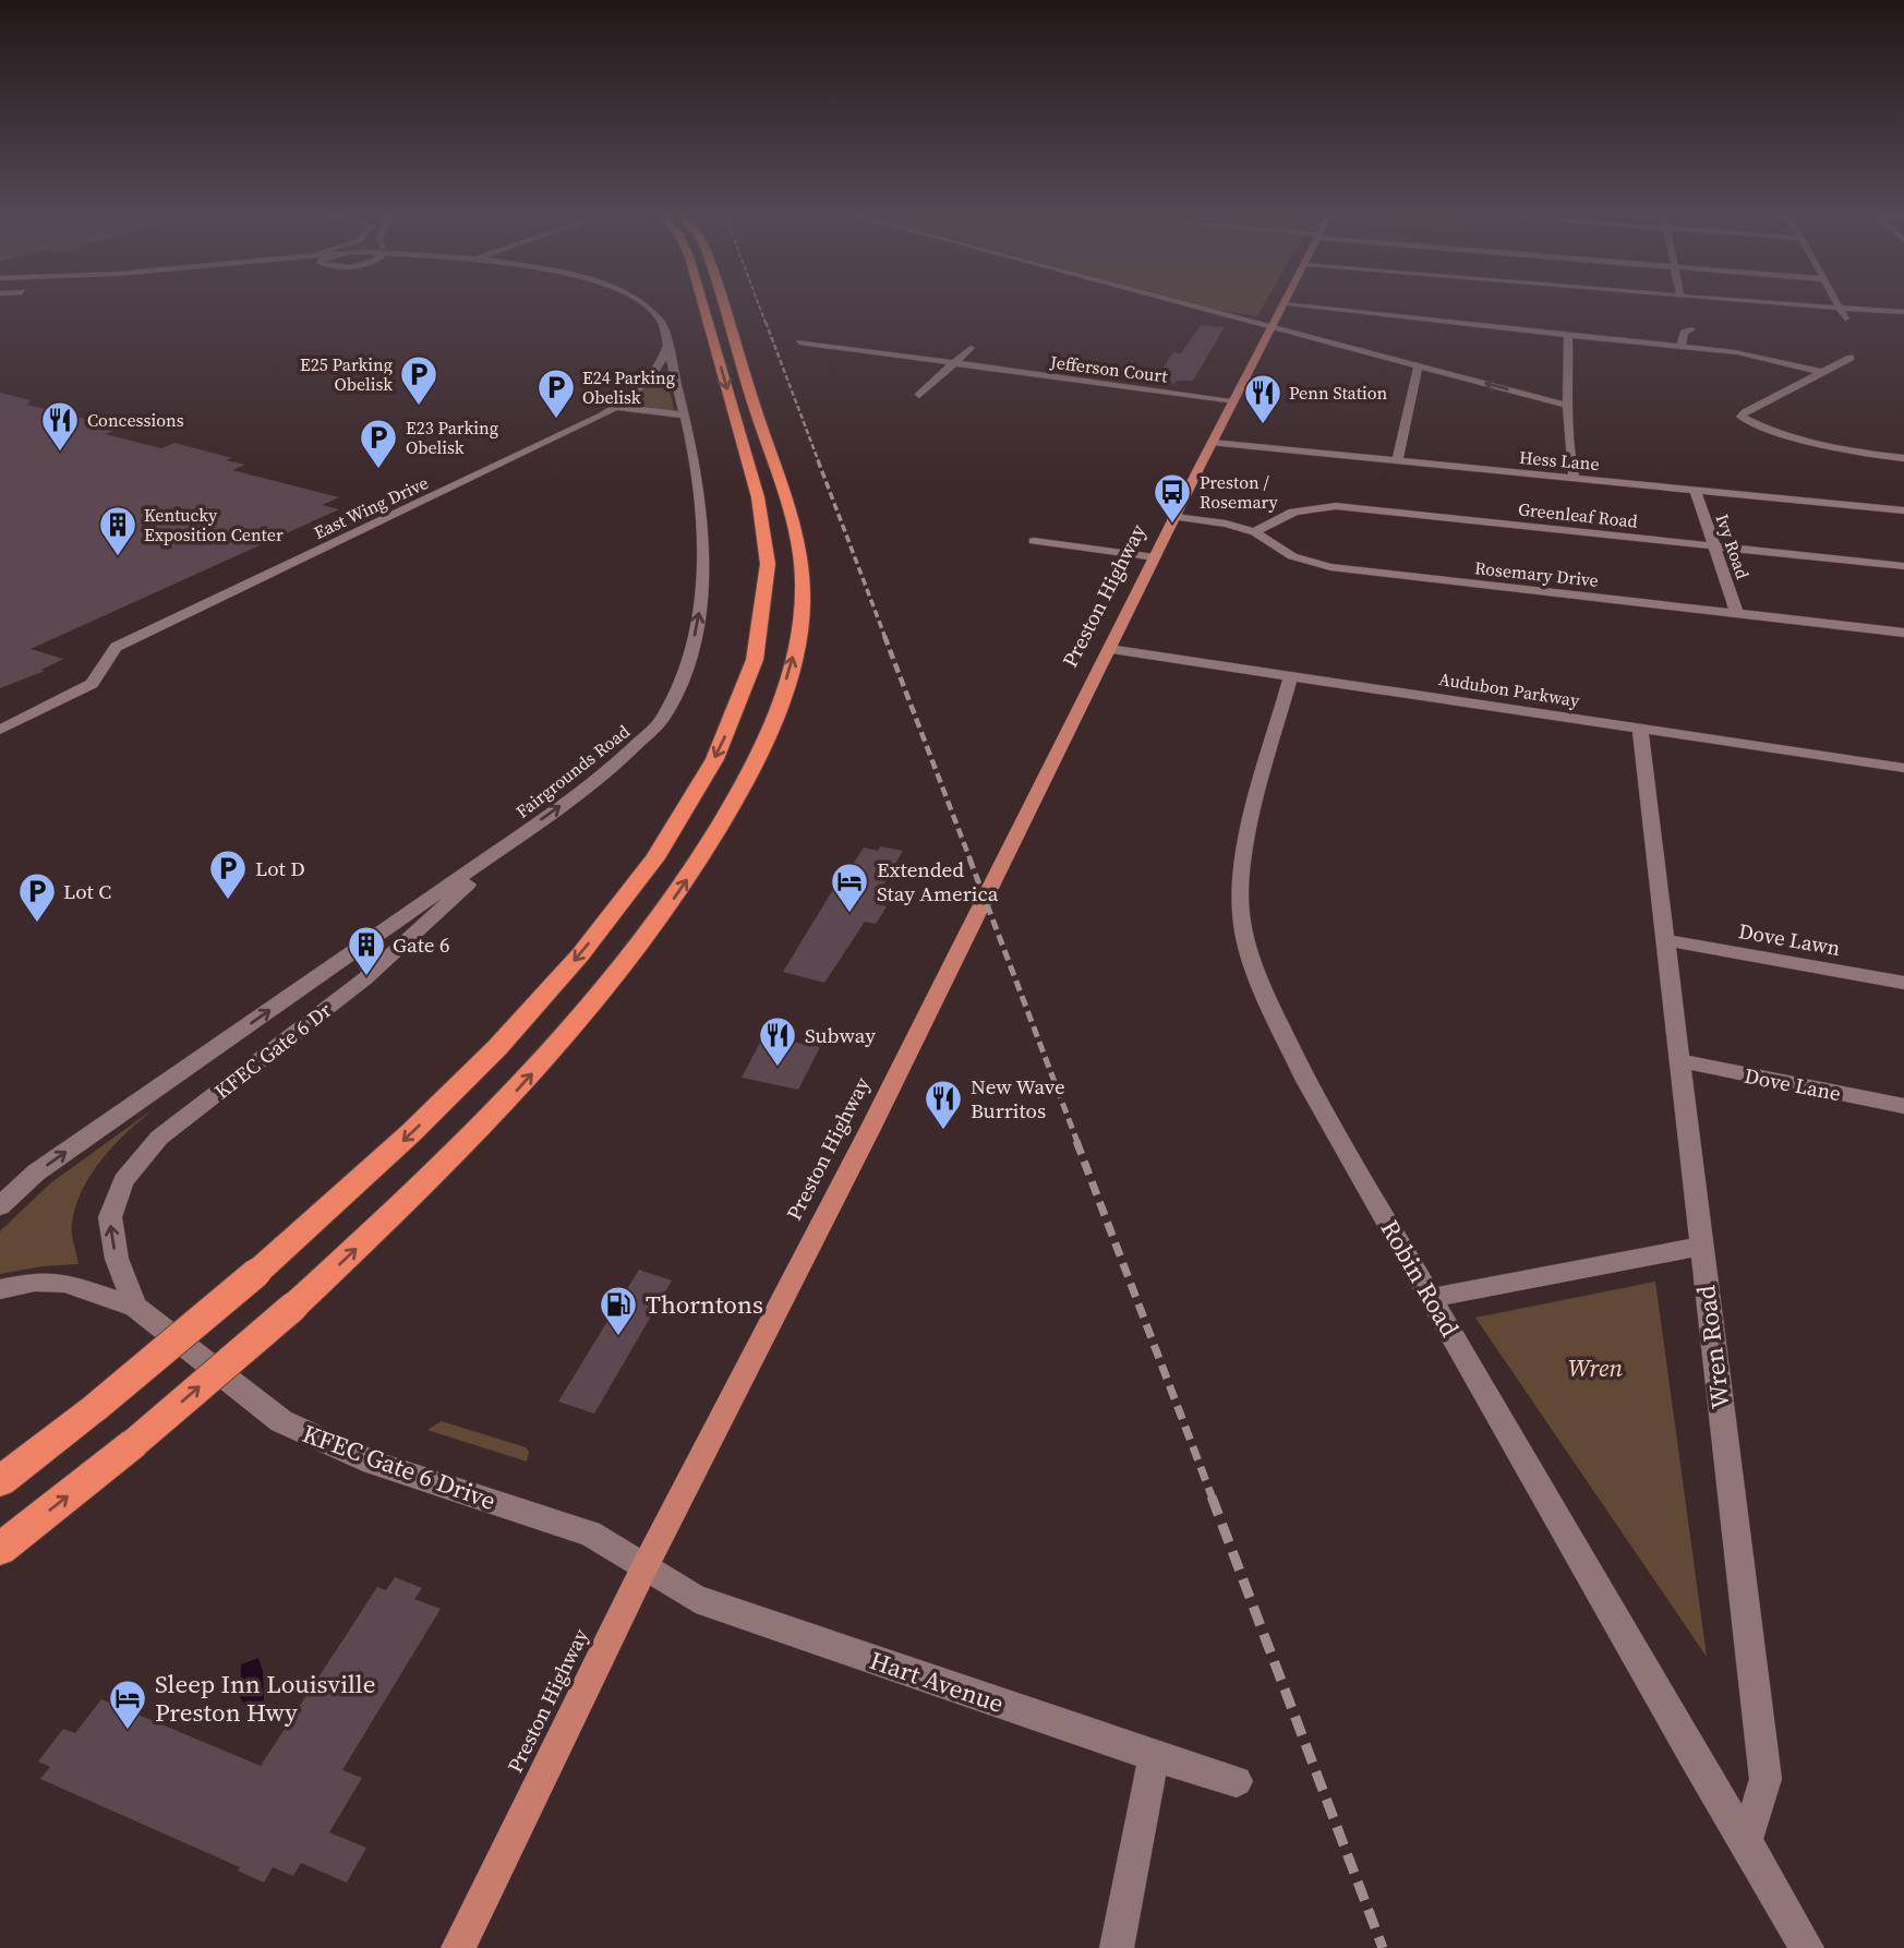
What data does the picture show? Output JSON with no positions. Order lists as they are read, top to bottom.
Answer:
{
  "streets": {
    "main road": ["Preston Highway"],
    "street": [
      "Jefferson Court",
      "Hess Lane",
      "East Wing Drive",
      "Greenleaf Road",
      "Ivy Road",
      "Rosemary Drive",
      "Audubon Parkway",
      "Fairgrounds Road",
      "Dove Lawn",
      "KFEC Gate 6 Dr",
      "Dove Lane",
      "Robin Road",
      "Wren Road",
      "KFEC Gate 6 Drive",
      "Hart Avenue"
    ]
  },
  "crossings": [
    ["Jefferson Court", "Preston Highway"],
    ["Hess Lane", "Ivy Road"],
    ["Hess Lane", "Preston Highway"],
    ["East Wing Drive", "Fairgrounds Road"],
    ["Greenleaf Road", "Ivy Road"],
    ["Greenleaf Road", "Rosemary Drive"],
    ["Ivy Road", "Rosemary Drive"],
    ["Rosemary Drive", "Preston Highway"],
    ["Preston Highway", "Audubon Parkway"],
    ["Preston Highway", "KFEC Gate 6 Drive"],
    ["Preston Highway", "Hart Avenue"],
    ["Audubon Parkway", "Robin Road"],
    ["Audubon Parkway", "Wren Road"],
    ["Fairgrounds Road", "KFEC Gate 6 Dr"],
    ["Dove Lawn", "Wren Road"],
    ["KFEC Gate 6 Dr", "KFEC Gate 6 Drive"],
    ["Dove Lane", "Wren Road"],
    ["Robin Road", "Wren Road"],
    ["KFEC Gate 6 Drive", "Hart Avenue"]
  ],
  "one_way": ["Fairgrounds Road", "KFEC Gate 6 Dr"],
  "parks": ["Wren"],
  "places": {
    "parking": [
      "E25 Parking Obelisk",
      "E24 Parking Obelisk",
      "E23 Parking Obelisk",
      "Lot D",
      "Lot C"
    ],
    "restaurant": [
      "Penn Station",
      "Concessions",
      "Subway",
      "New Wave Burritos"
    ],
    "bus stop": ["Preston / Rosemary"],
    "building": ["Kentucky Exposition Center", "Gate 6"],
    "hotel": ["Extended Stay America", "Sleep Inn Louisville Preston Hwy"],
    "fuel station": ["Thorntons"]
  }
}
